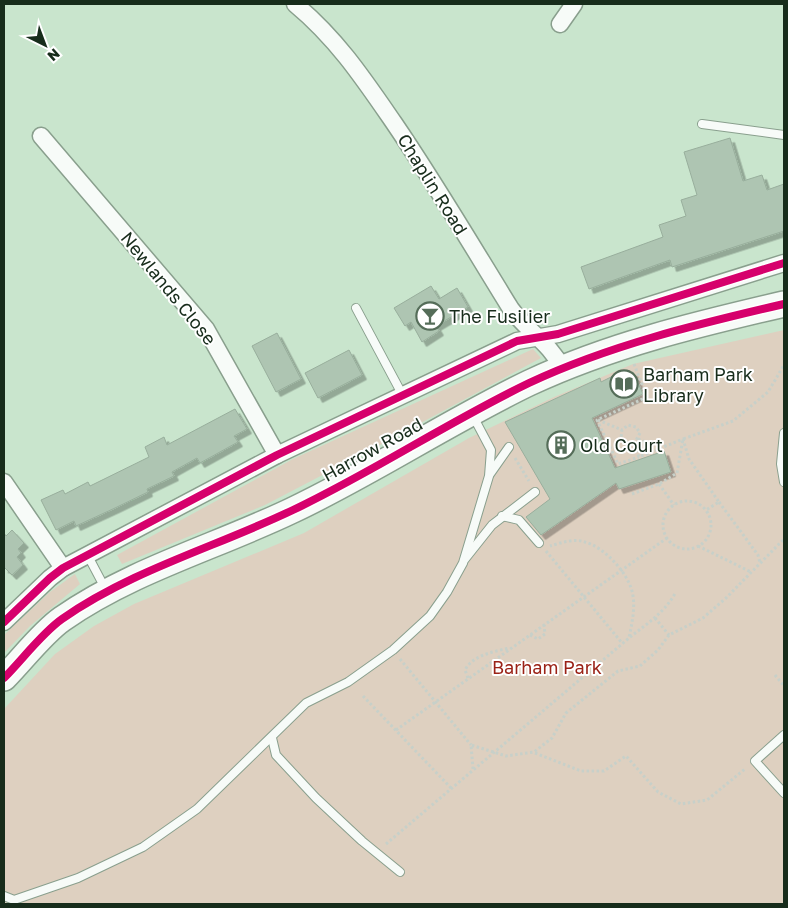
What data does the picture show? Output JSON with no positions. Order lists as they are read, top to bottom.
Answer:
{
  "streets": {
    "main road": ["Harrow Road"],
    "street": ["Chaplin Road", "Newlands Close"]
  },
  "crossings": [
    ["Chaplin Road", "Harrow Road"],
    ["Newlands Close", "Harrow Road"]
  ],
  "parks": ["Barham Park"],
  "places": {
    "bar": ["The Fusilier"],
    "library": ["Barham Park Library"],
    "building": ["Old Court"]
  },
  "north": "bottom right"
}
